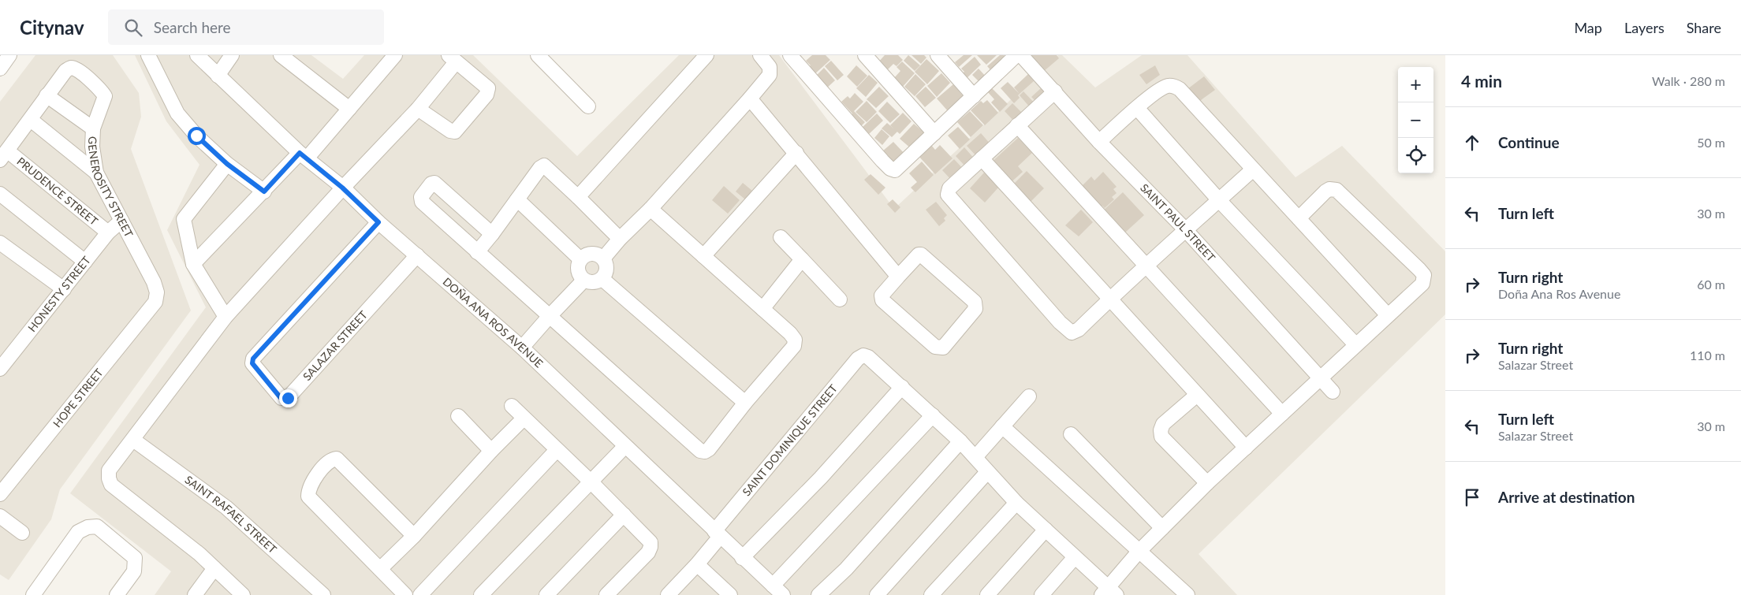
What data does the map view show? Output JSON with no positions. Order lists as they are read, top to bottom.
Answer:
{
  "streets": {
    "street": [
      "GENEROSITY STREET",
      "PRUDENCE STREET",
      "SAINT PAUL STREET",
      "HONESTY STREET",
      "DOÑA ANA ROS AVENUE",
      "SALAZAR STREET",
      "HOPE STREET",
      "SAINT DOMINIQUE STREET",
      "SAINT RAFAEL STREET"
    ]
  },
  "crossings": [
    ["GENEROSITY STREET", "HONESTY STREET"],
    ["GENEROSITY STREET", "HOPE STREET"],
    ["PRUDENCE STREET", "HONESTY STREET"],
    ["DOÑA ANA ROS AVENUE", "SALAZAR STREET"],
    ["DOÑA ANA ROS AVENUE", "SAINT DOMINIQUE STREET"]
  ],
  "page": {
    "header": "Citynav",
    "search": "Search here",
    "nav": ["Map", "Layers", "Share"],
    "heading": ["4 min", "Walk · 280 m"],
    "map_buttons": ["+", "−"],
    "list": [
      ["Continue", "50 m"],
      ["Turn left", "30 m"],
      ["Turn right", "Doña Ana Ros Avenue", "60 m"],
      ["Turn right", "Salazar Street", "110 m"],
      ["Turn left", "Salazar Street", "30 m"],
      "Arrive at destination"
    ]
  }
}
